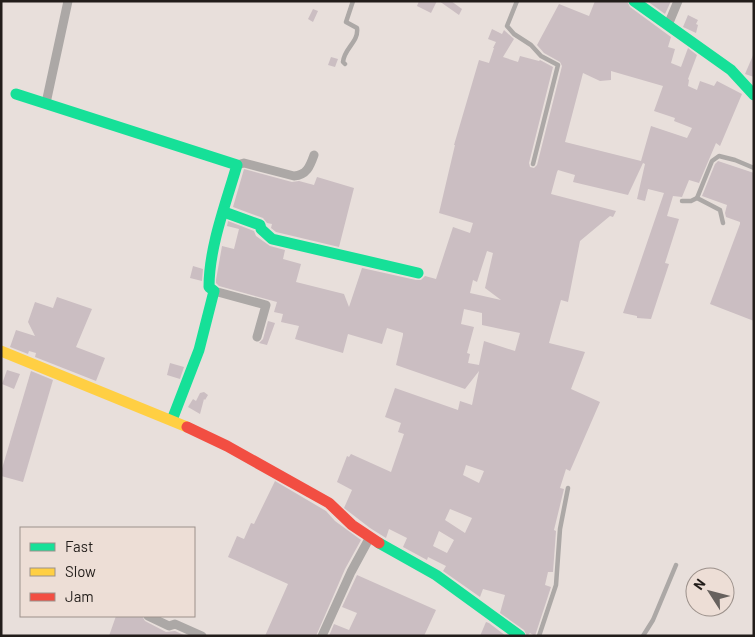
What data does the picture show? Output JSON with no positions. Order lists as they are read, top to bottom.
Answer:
{
  "legend": ["Fast", "Slow", "Jam"],
  "north": "top left"
}
